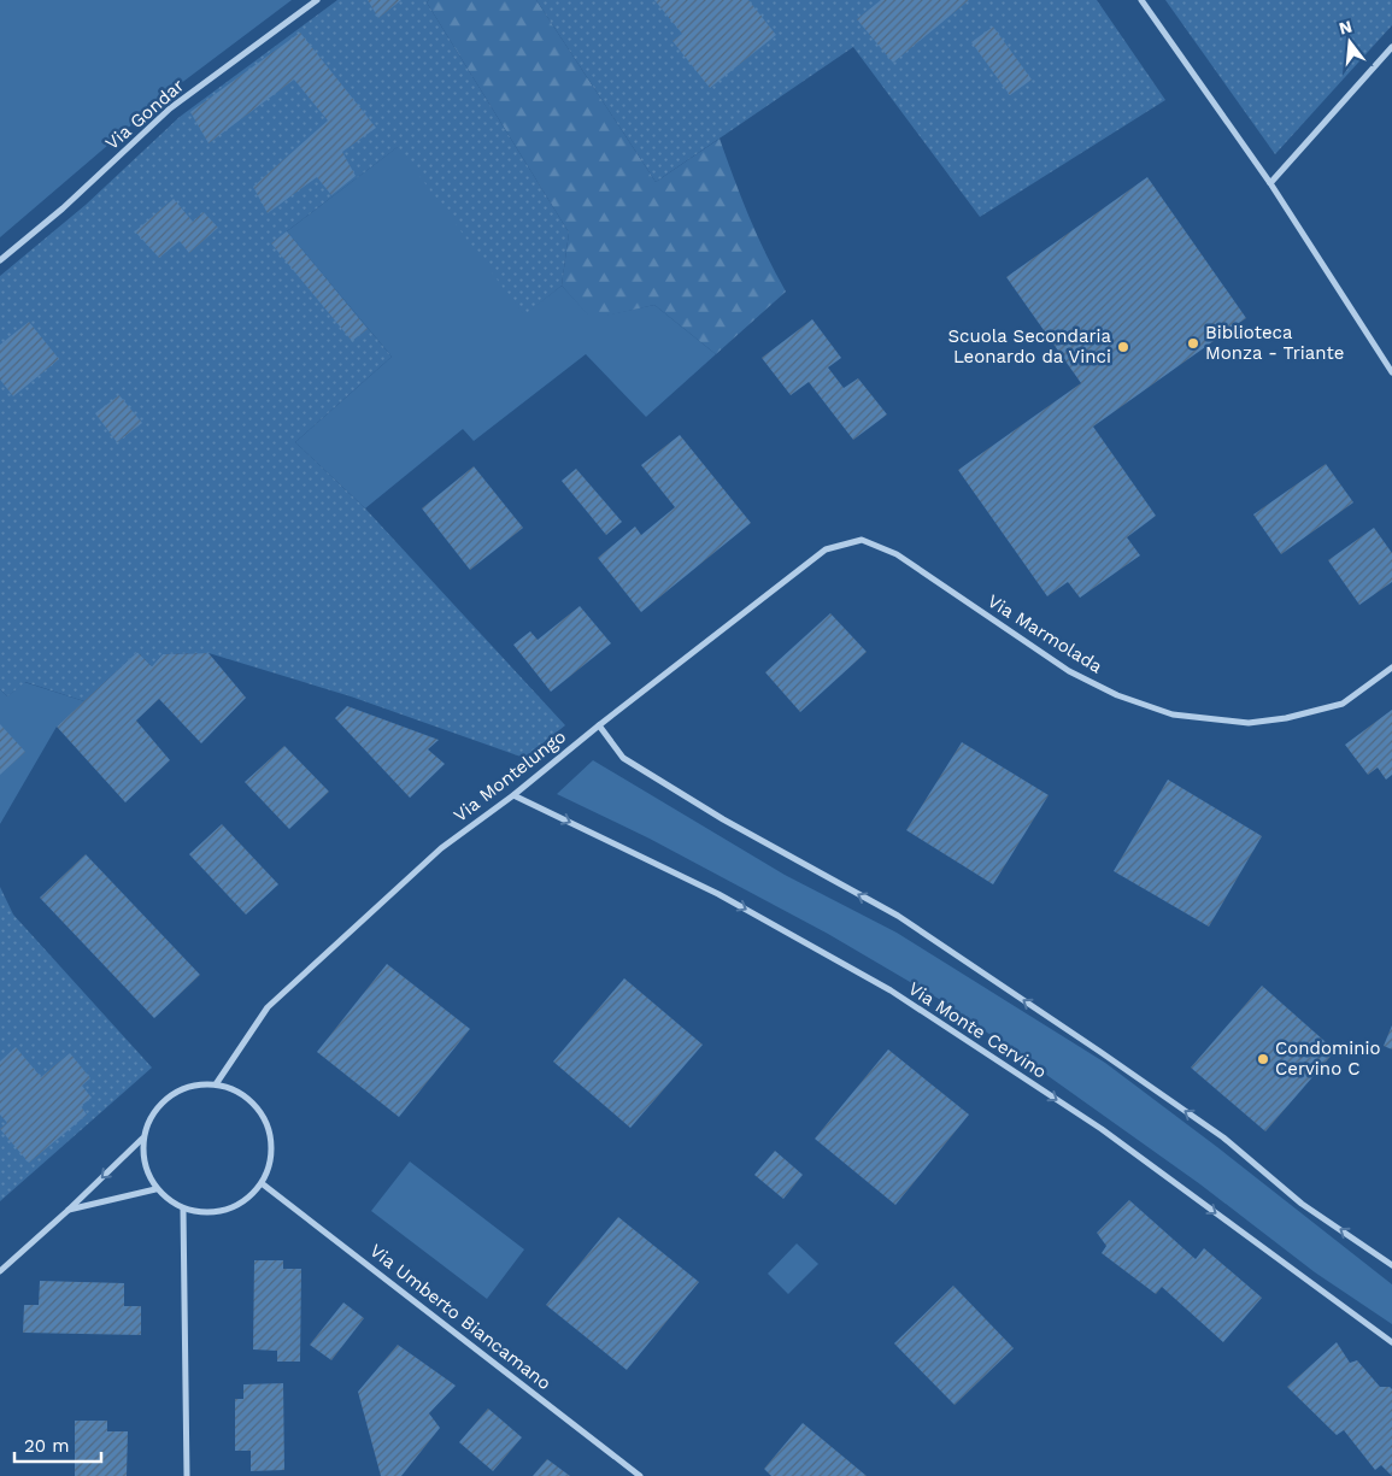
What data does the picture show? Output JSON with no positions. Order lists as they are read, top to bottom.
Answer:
{
  "streets": {
    "street": [
      "Via Gondar",
      "Via Marmolada",
      "Via Montelungo",
      "Via Monte Cervino",
      "Via Umberto Biancamano"
    ]
  },
  "crossings": [
    ["Via Marmolada", "Via Montelungo"],
    ["Via Montelungo", "Via Monte Cervino"],
    ["Via Montelungo", "Via Umberto Biancamano"]
  ],
  "one_way": ["Via Monte Cervino"],
  "places": ["Biblioteca Monza - Triante", "Scuola Secondaria Leonardo da Vinci", "Condominio Cervino C"],
  "scale_bar": "20 m",
  "north": "top"
}
